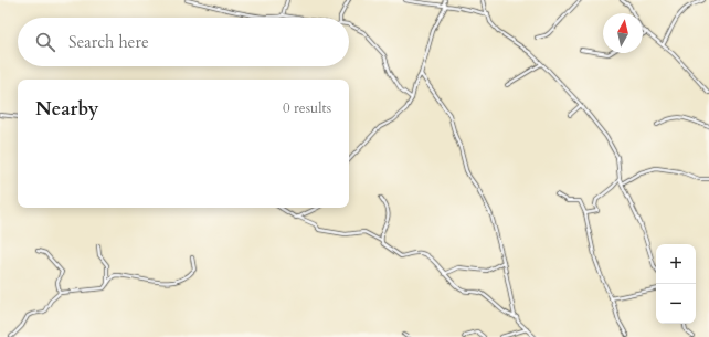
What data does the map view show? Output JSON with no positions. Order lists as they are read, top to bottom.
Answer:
{
  "north": "top",
  "page": {
    "search": "Search here",
    "heading": ["Nearby", "0 results"],
    "map_buttons": ["+", "−"]
  }
}
